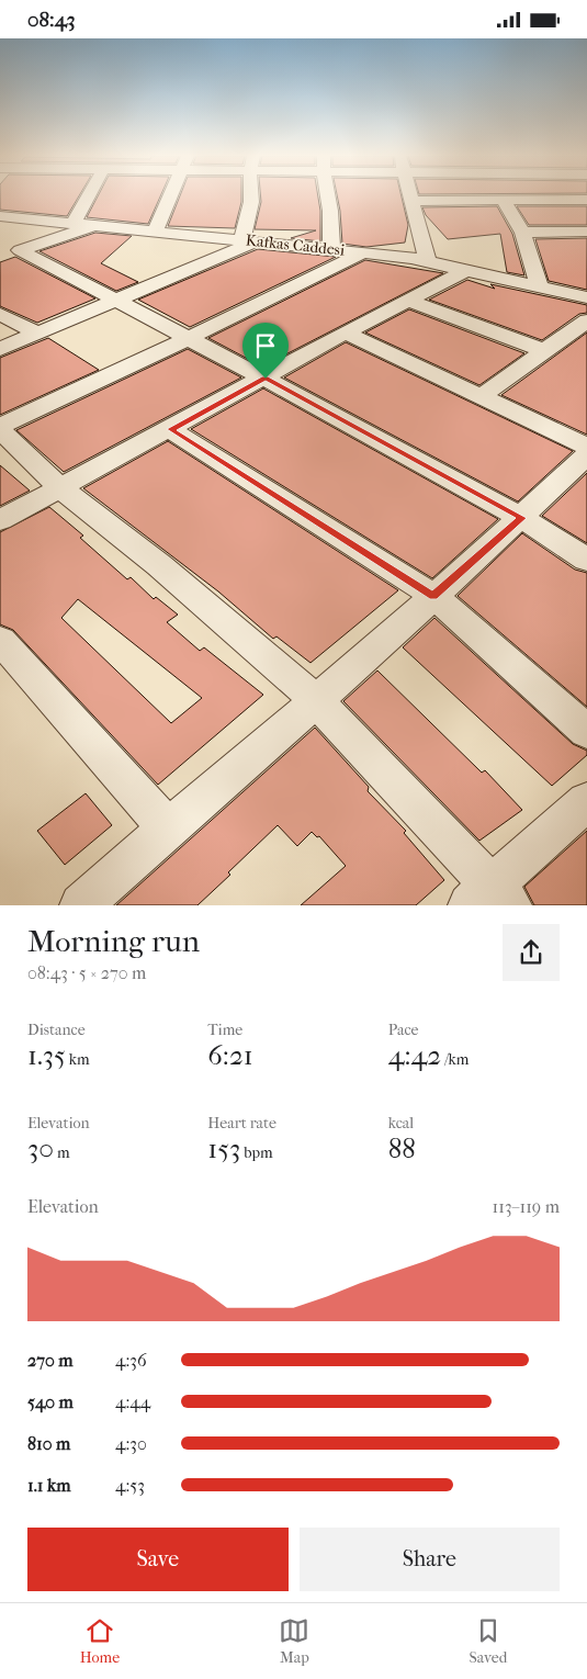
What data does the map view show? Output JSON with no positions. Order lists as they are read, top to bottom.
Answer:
{
  "streets": {
    "street": ["Kafkas Caddesi"]
  },
  "page": {
    "status": "08:43",
    "heading": ["Morning run", "08:43 · 5 × 270 m"],
    "stats": [
      ["Distance", "1.35 km"],
      ["Time", "6:21"],
      ["Pace", "4:42 /km"],
      ["Elevation", "30 m"],
      ["Heart rate", "153 bpm"],
      ["kcal", "88"]
    ],
    "chart": ["Elevation", "113–119 m"],
    "list": [
      {
        "name": "270 m",
        "note": "4:36"
      },
      {
        "name": "540 m",
        "note": "4:44"
      },
      {
        "name": "810 m",
        "note": "4:30"
      },
      {
        "name": "1.1 km",
        "note": "4:53"
      }
    ],
    "buttons": ["Save", "Share"],
    "tabs": ["Home", "Map", "Saved"]
  }
}
